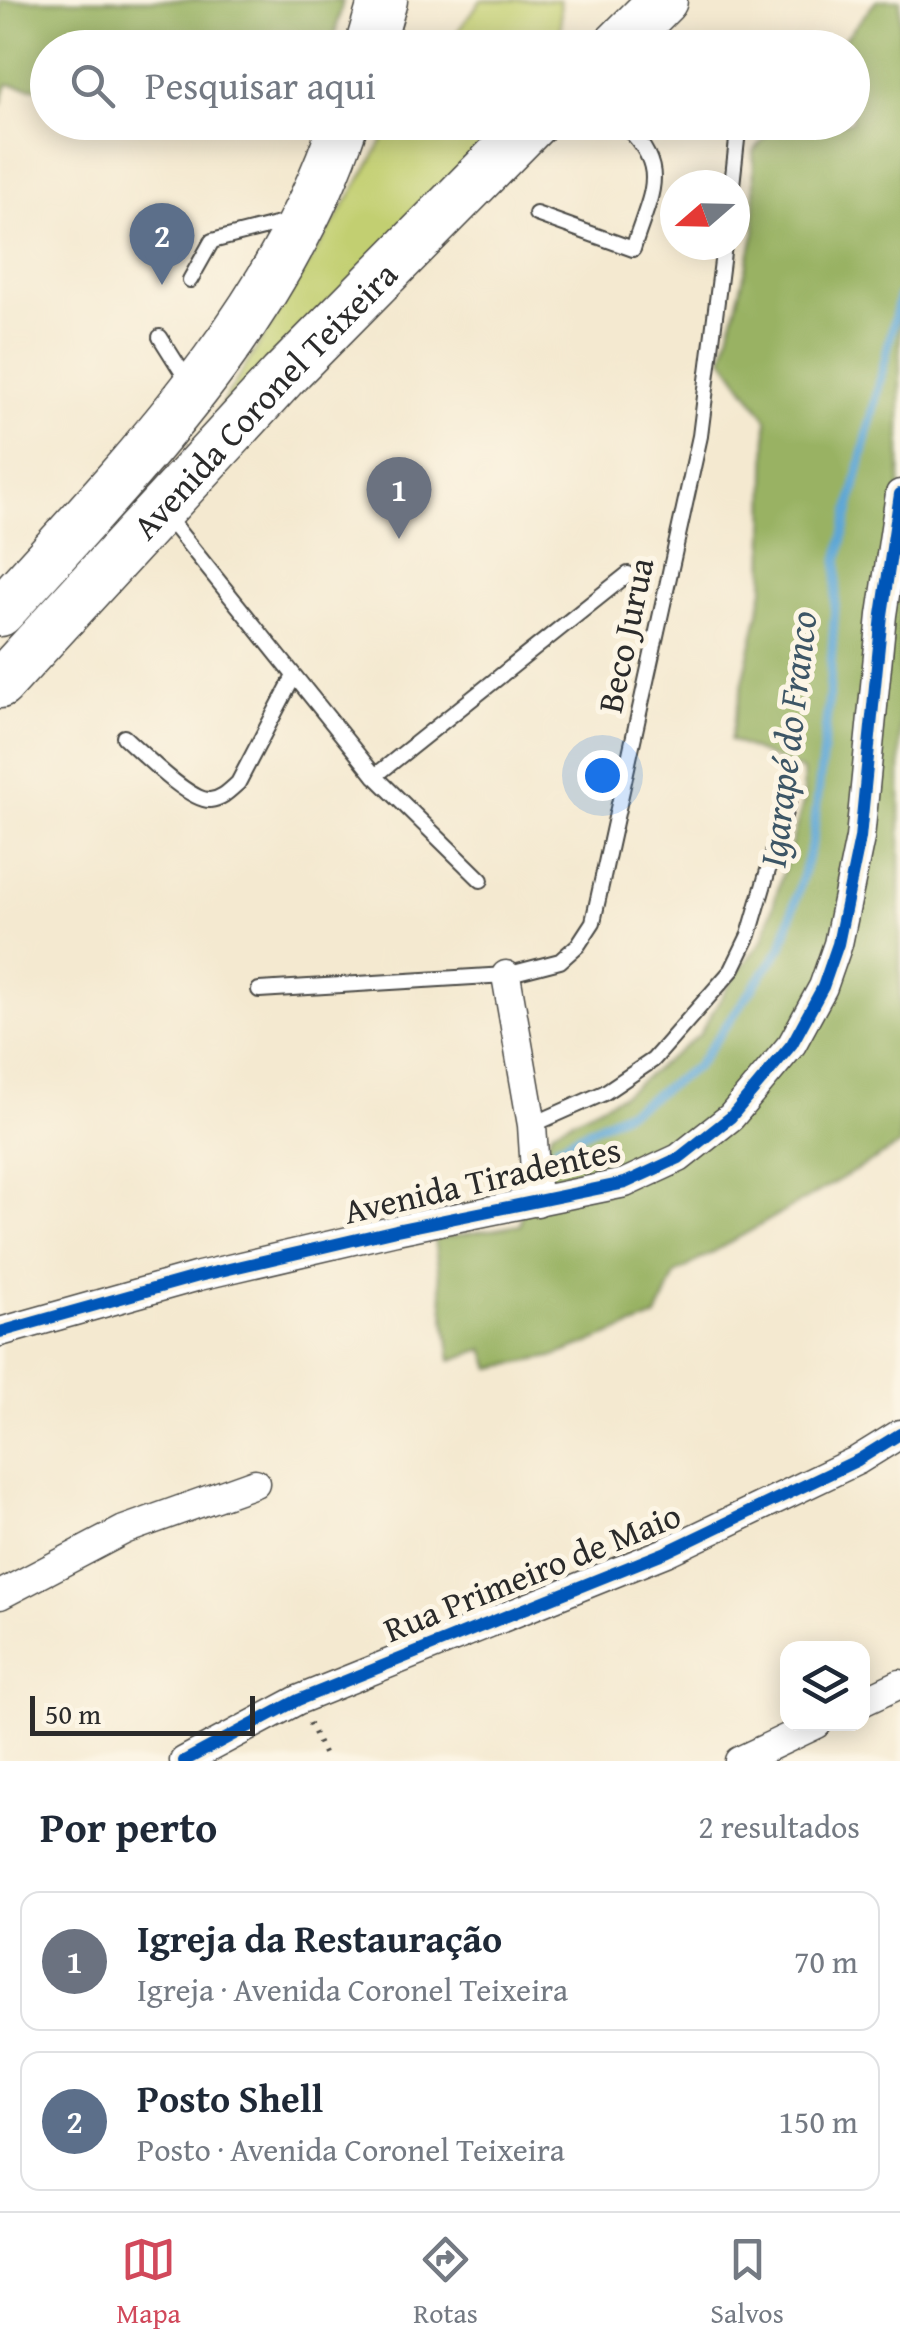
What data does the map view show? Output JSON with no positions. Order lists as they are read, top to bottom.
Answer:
{
  "streets": {
    "highway": ["Avenida Coronel Teixeira"],
    "street": ["Avenida Tiradentes", "Rua Primeiro de Maio"],
    "lane": ["Beco Jurua"]
  },
  "water": ["Igarapé do Franco"],
  "scale_bar": "50 m",
  "north": "left",
  "page": {
    "search": "Pesquisar aqui",
    "pins": ["2", "1"],
    "scale": "50 m",
    "heading": ["Por perto", "2 resultados"],
    "list": [
      {
        "mark": "1",
        "name": "Igreja da Restauração",
        "note": "Igreja · Avenida Coronel Teixeira",
        "value": "70 m"
      },
      {
        "mark": "2",
        "name": "Posto Shell",
        "note": "Posto · Avenida Coronel Teixeira",
        "value": "150 m"
      }
    ],
    "nav": ["Mapa", "Rotas", "Salvos"]
  }
}
